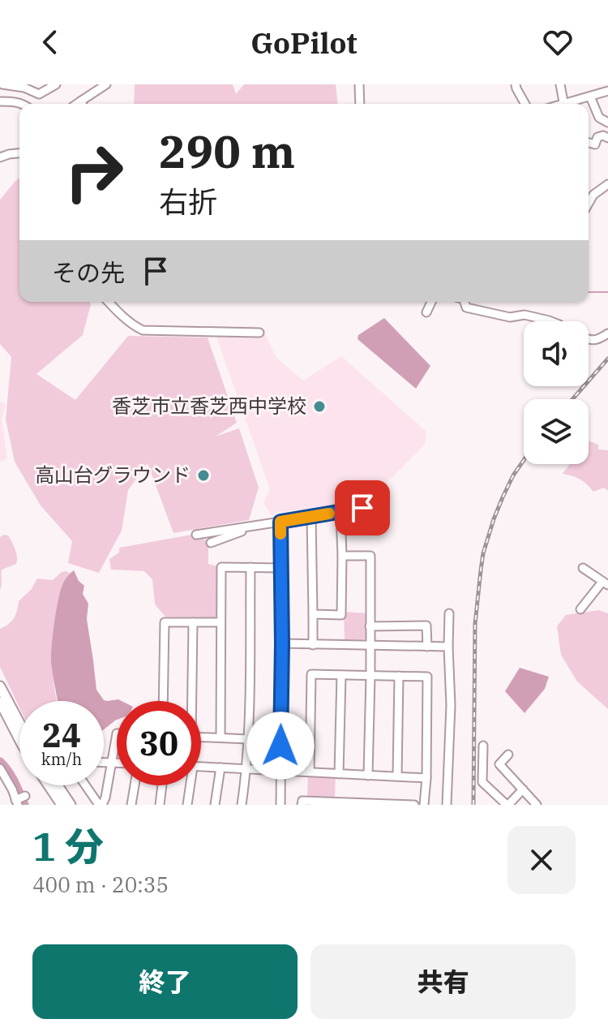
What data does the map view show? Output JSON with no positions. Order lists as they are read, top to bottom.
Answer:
{
  "places": ["香芝市立香芝西中学校", "高山台グラウンド"],
  "page": {
    "header": "GoPilot",
    "turn": ["290 m", "右折"],
    "then": "その先",
    "speed": "24 km/h",
    "limit": "30",
    "heading": ["1 分", "400 m · 20:35"],
    "buttons": ["終了", "共有"]
  }
}
